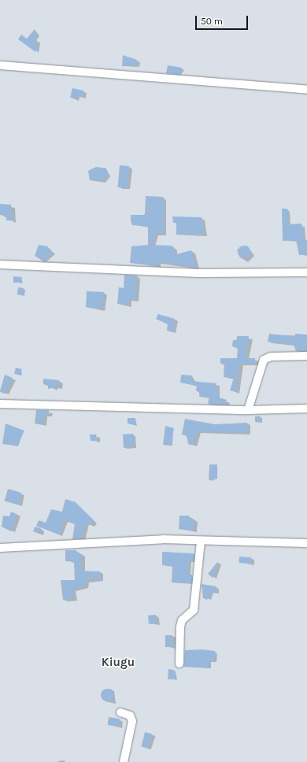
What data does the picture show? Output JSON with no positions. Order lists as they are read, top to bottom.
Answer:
{
  "districts": ["Kiugu"],
  "scale_bar": "50 m"
}
